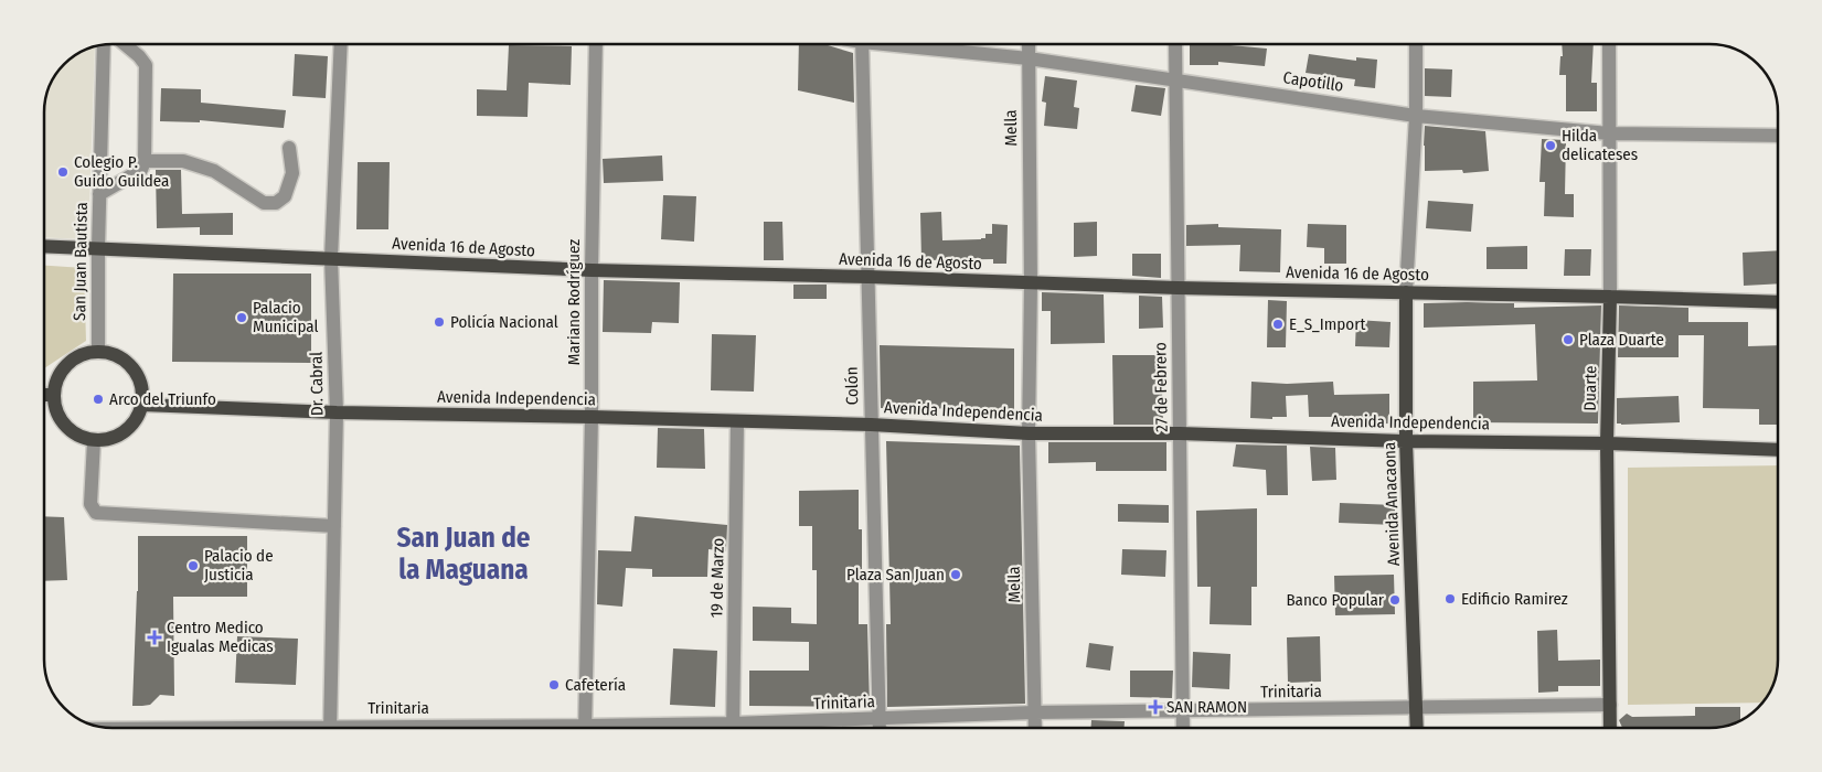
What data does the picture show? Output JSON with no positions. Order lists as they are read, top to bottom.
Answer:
{
  "streets": {
    "main road": [
      "Avenida 16 de Agosto",
      "Duarte",
      "Avenida Independencia",
      "Avenida Anacaona"
    ],
    "street": [
      "Capotillo",
      "Mella",
      "San Juan Bautista",
      "Mariano Rodríguez",
      "Dr. Cabral",
      "Colón",
      "27 de Febrero",
      "19 de Marzo",
      "Trinitaria"
    ]
  },
  "crossings": [
    ["Capotillo", "Mella"],
    ["Capotillo", "27 de Febrero"],
    ["Capotillo", "Duarte"],
    ["Capotillo", "Avenida Anacaona"],
    ["Mella", "Avenida 16 de Agosto"],
    ["Mella", "Avenida Independencia"],
    ["Mella", "Trinitaria"],
    ["Avenida 16 de Agosto", "San Juan Bautista"],
    ["Avenida 16 de Agosto", "Mariano Rodríguez"],
    ["Avenida 16 de Agosto", "Dr. Cabral"],
    ["Avenida 16 de Agosto", "Colón"],
    ["Avenida 16 de Agosto", "27 de Febrero"],
    ["Avenida 16 de Agosto", "Duarte"],
    ["Avenida 16 de Agosto", "Avenida Anacaona"],
    ["San Juan Bautista", "Avenida Independencia"],
    ["Mariano Rodríguez", "Avenida Independencia"],
    ["Dr. Cabral", "Avenida Independencia"],
    ["Colón", "Avenida Independencia"],
    ["Colón", "Trinitaria"],
    ["27 de Febrero", "Avenida Independencia"],
    ["27 de Febrero", "Trinitaria"],
    ["Duarte", "Avenida Independencia"],
    ["Duarte", "Trinitaria"],
    ["Avenida Independencia", "Avenida Anacaona"],
    ["Avenida Independencia", "19 de Marzo"],
    ["Avenida Anacaona", "Trinitaria"]
  ],
  "districts": ["San Juan de la Maguana"],
  "places": {
    "other": [
      "Hilda delicateses",
      "Colegio P. Guido Guildea",
      "Palacio Municipal",
      "Policía Nacional",
      "E_S_Import",
      "Plaza Duarte",
      "Arco del Triunfo",
      "Palacio de Justicia",
      "Plaza San Juan",
      "Edificio Ramirez",
      "Banco Popular",
      "Cafetería"
    ],
    "health": ["Centro Medico Igualas Medicas", "SAN RAMON"]
  }
}
